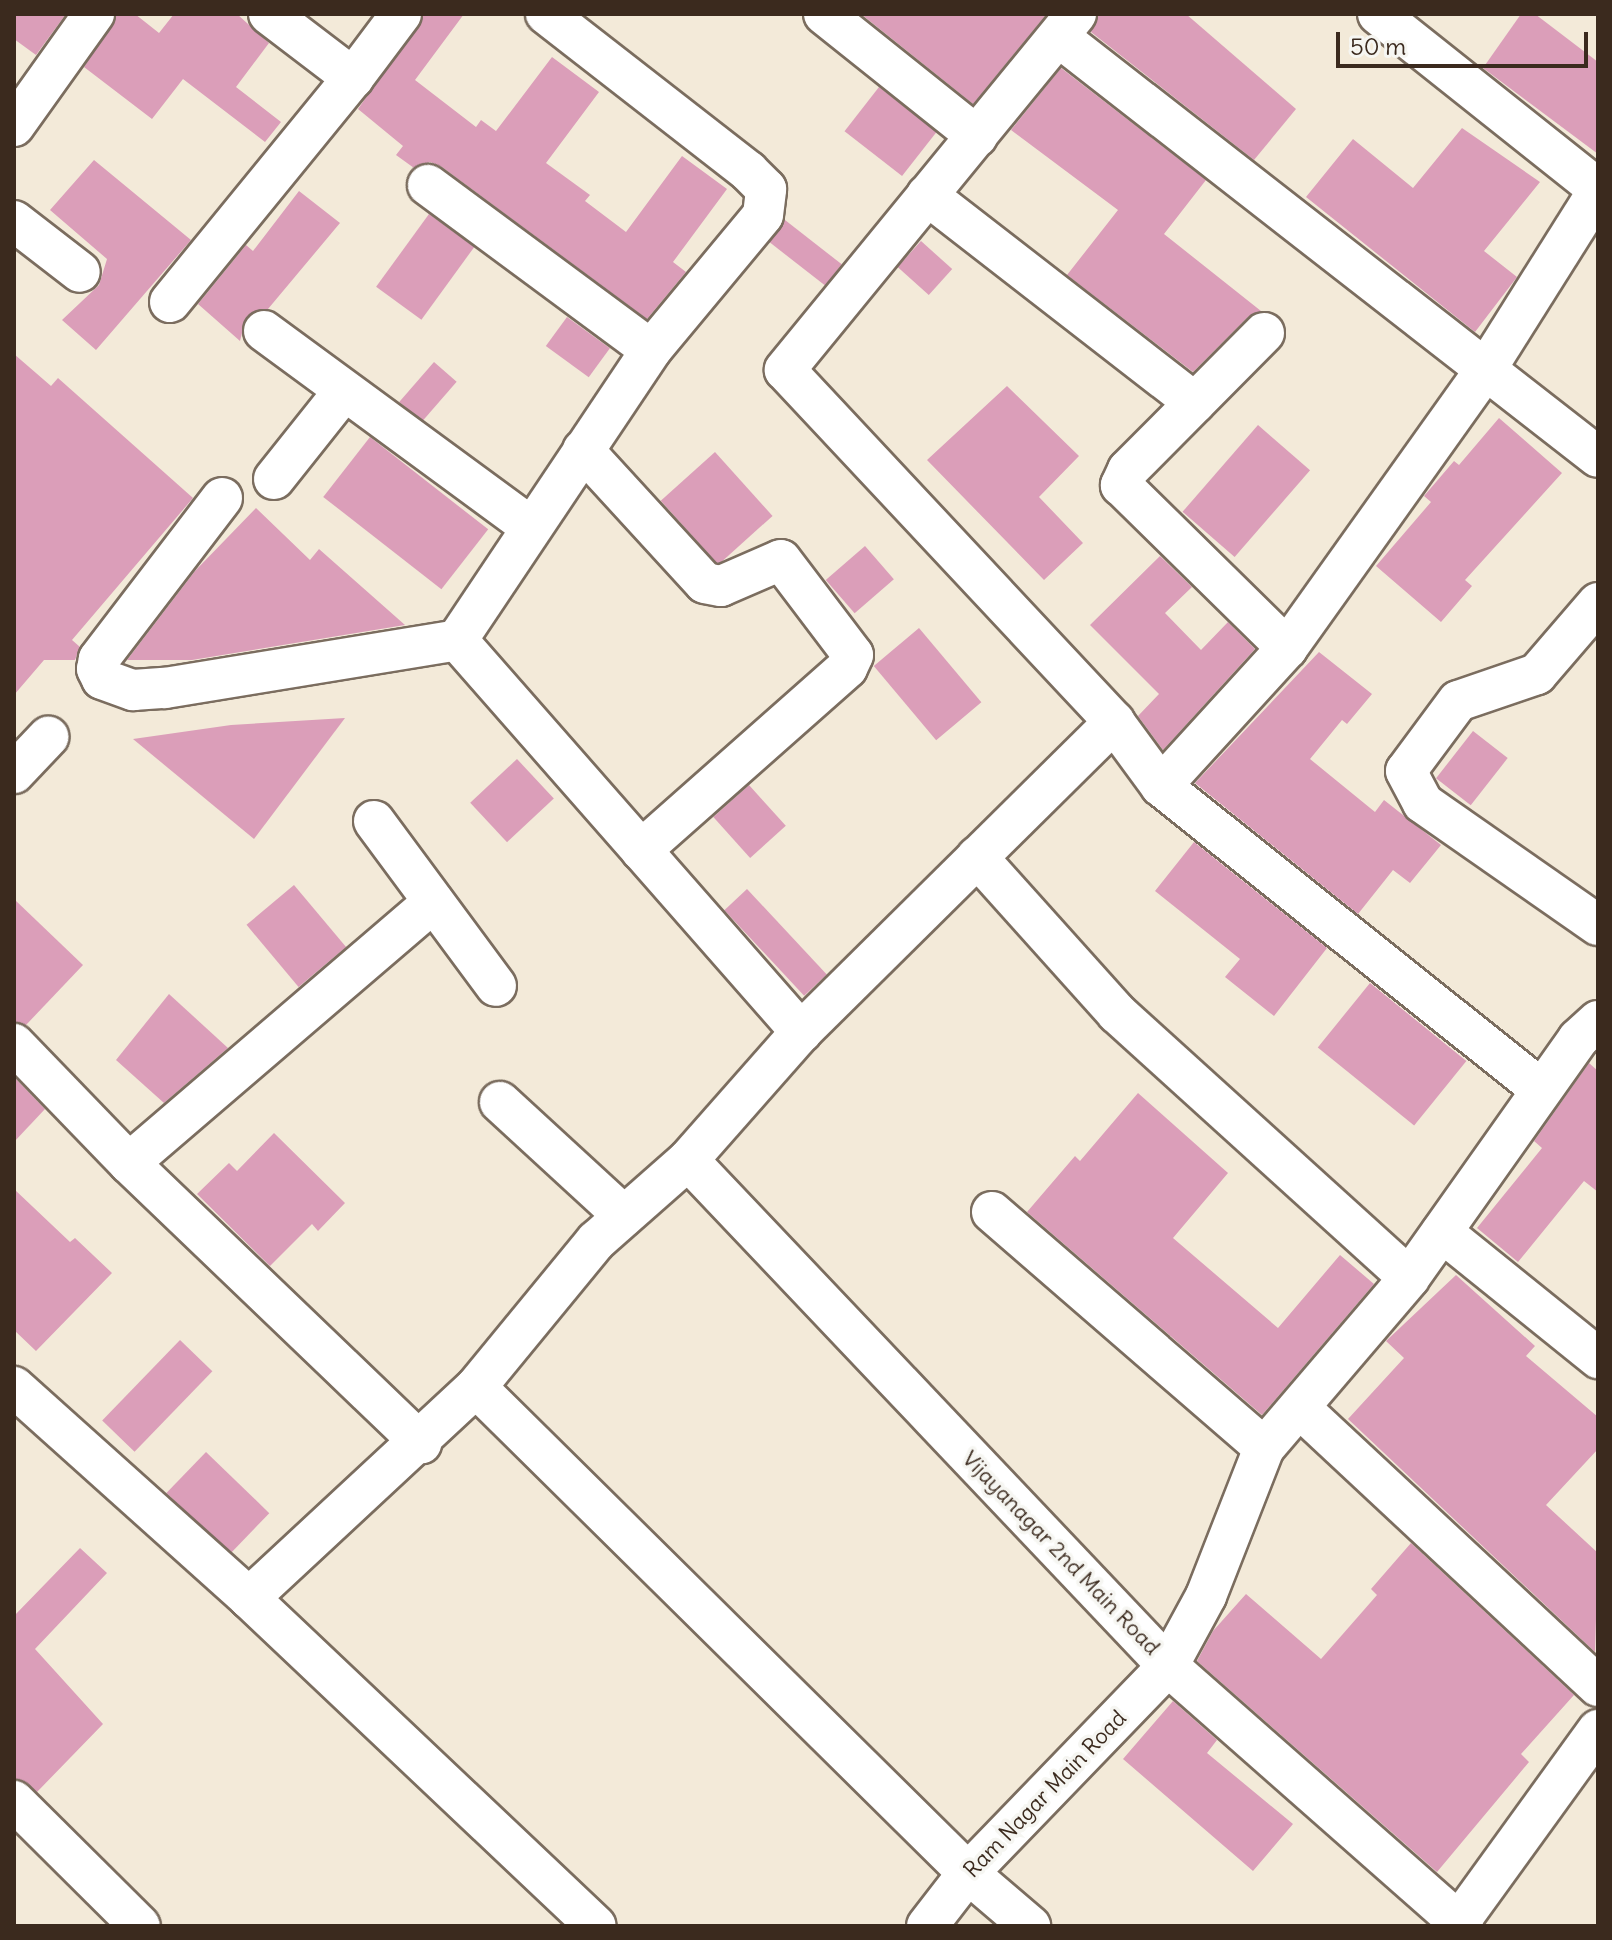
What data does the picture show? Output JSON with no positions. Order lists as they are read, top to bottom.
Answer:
{
  "streets": {
    "street": ["Vijayanagar 2nd Main Road", "Ram Nagar Main Road"]
  },
  "crossings": [
    ["Vijayanagar 2nd Main Road", "Ram Nagar Main Road"]
  ],
  "scale_bar": "50 m"
}
